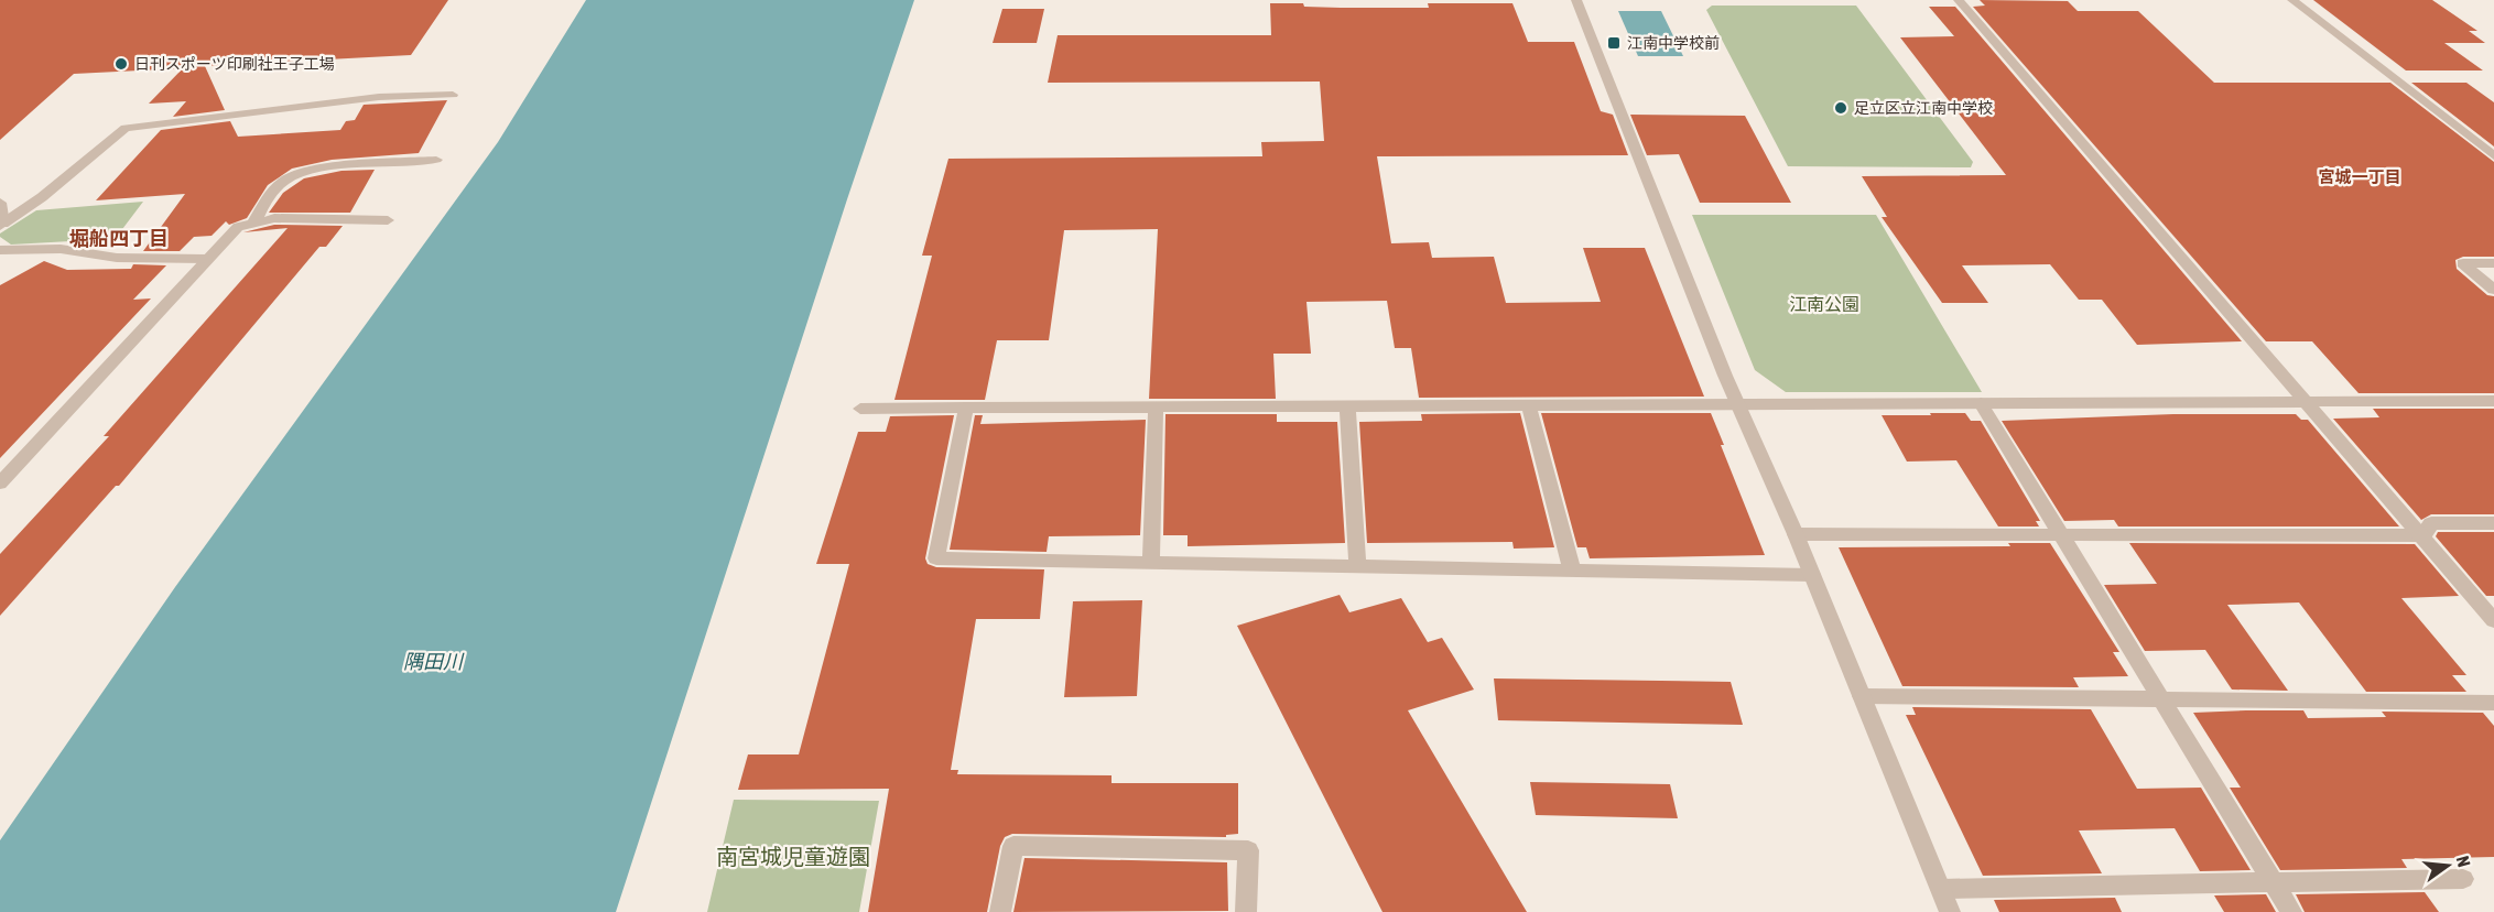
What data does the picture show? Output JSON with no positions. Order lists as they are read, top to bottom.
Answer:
{
  "districts": ["宮城一丁目", "堀船四丁目"],
  "water": ["隅田川"],
  "parks": ["江南公園", "南宮城児童遊園"],
  "places": {
    "transit": ["江南中学校前"],
    "other": ["日刊スポーツ印刷社王子工場", "足立区立江南中学校"]
  },
  "north": "right"
}
